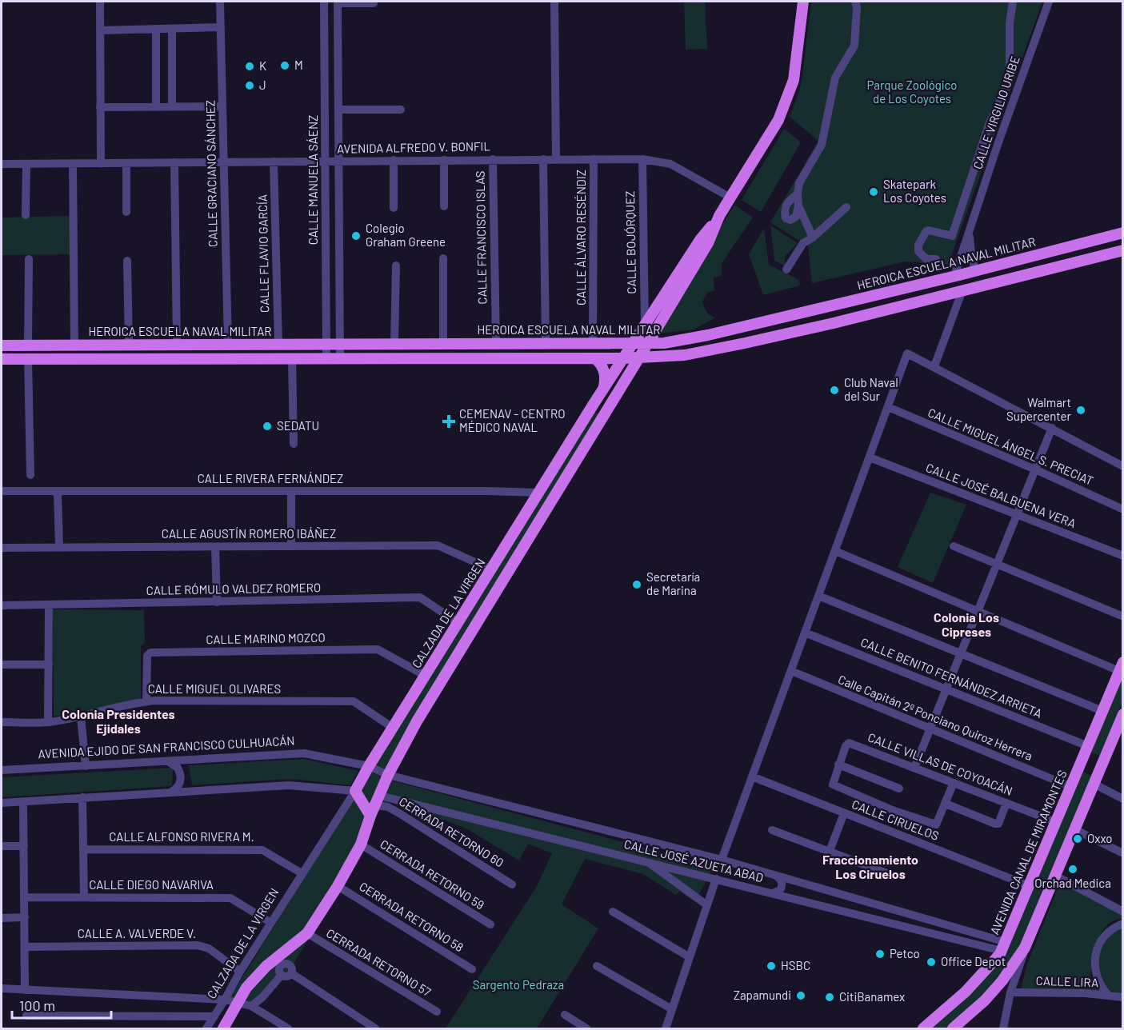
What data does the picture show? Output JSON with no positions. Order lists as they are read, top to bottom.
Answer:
{
  "streets": {
    "main road": ["HEROICA ESCUELA NAVAL MILITAR", "CALZADA DE LA VIRGEN", "AVENIDA CANAL DE MIRAMONTES"],
    "street": [
      "CALLE VIRGILIO URIBE",
      "AVENIDA ALFREDO V. BONFIL",
      "CALLE GRACIANO SÁNCHEZ",
      "CALLE MANUELA SÁENZ",
      "CALLE FRANCISCO ISLAS",
      "CALLE ÁLVARO RESÉNDIZ",
      "CALLE BOJÓRQUEZ",
      "CALLE FLAVIO GARCÍA",
      "CALLE MIGUEL ÁNGEL S. PRECIAT",
      "CALLE RIVERA FERNÁNDEZ",
      "CALLE JOSÉ BALBUENA VERA",
      "CALLE AGUSTÍN ROMERO IBÁÑEZ",
      "CALLE RÓMULO VALDEZ ROMERO",
      "CALLE MARINO MOZCO",
      "CALLE BENITO FERNÁNDEZ ARRIETA",
      "CALLE MIGUEL OLIVARES",
      "Calle Capitán 2º Ponciano Quiroz Herrera",
      "AVENIDA EJIDO DE SAN FRANCISCO CULHUACÁN",
      "CALLE VILLAS DE COYOACÁN",
      "CALLE CIRUELOS",
      "CERRADA RETORNO 60",
      "CALLE ALFONSO RIVERA M.",
      "CALLE JOSÉ AZUETA ABAD",
      "CERRADA RETORNO 59",
      "CALLE DIEGO NAVARIVA",
      "CERRADA RETORNO 58",
      "CALLE A. VALVERDE V.",
      "CERRADA RETORNO 57",
      "CALLE LIRA"
    ]
  },
  "crossings": [
    ["CALLE VIRGILIO URIBE", "HEROICA ESCUELA NAVAL MILITAR"],
    ["AVENIDA ALFREDO V. BONFIL", "CALLE GRACIANO SÁNCHEZ"],
    ["AVENIDA ALFREDO V. BONFIL", "CALLE MANUELA SÁENZ"],
    ["AVENIDA ALFREDO V. BONFIL", "CALLE FRANCISCO ISLAS"],
    ["AVENIDA ALFREDO V. BONFIL", "CALLE ÁLVARO RESÉNDIZ"],
    ["AVENIDA ALFREDO V. BONFIL", "CALLE BOJÓRQUEZ"],
    ["AVENIDA ALFREDO V. BONFIL", "CALLE FLAVIO GARCÍA"],
    ["AVENIDA ALFREDO V. BONFIL", "CALZADA DE LA VIRGEN"],
    ["CALLE GRACIANO SÁNCHEZ", "HEROICA ESCUELA NAVAL MILITAR"],
    ["CALLE MANUELA SÁENZ", "HEROICA ESCUELA NAVAL MILITAR"],
    ["CALLE FRANCISCO ISLAS", "HEROICA ESCUELA NAVAL MILITAR"],
    ["CALLE ÁLVARO RESÉNDIZ", "HEROICA ESCUELA NAVAL MILITAR"],
    ["CALLE BOJÓRQUEZ", "CALZADA DE LA VIRGEN"],
    ["CALLE FLAVIO GARCÍA", "HEROICA ESCUELA NAVAL MILITAR"],
    ["HEROICA ESCUELA NAVAL MILITAR", "CALZADA DE LA VIRGEN"],
    ["CALLE RIVERA FERNÁNDEZ", "CALZADA DE LA VIRGEN"],
    ["CALLE AGUSTÍN ROMERO IBÁÑEZ", "CALZADA DE LA VIRGEN"],
    ["CALLE RÓMULO VALDEZ ROMERO", "CALZADA DE LA VIRGEN"],
    ["CALZADA DE LA VIRGEN", "CALLE MARINO MOZCO"],
    ["CALZADA DE LA VIRGEN", "CALLE MIGUEL OLIVARES"],
    ["CALZADA DE LA VIRGEN", "AVENIDA EJIDO DE SAN FRANCISCO CULHUACÁN"],
    ["CALZADA DE LA VIRGEN", "CERRADA RETORNO 60"],
    ["CALZADA DE LA VIRGEN", "CALLE ALFONSO RIVERA M."],
    ["CALZADA DE LA VIRGEN", "CALLE JOSÉ AZUETA ABAD"],
    ["CALZADA DE LA VIRGEN", "CERRADA RETORNO 59"],
    ["CALZADA DE LA VIRGEN", "CALLE DIEGO NAVARIVA"],
    ["CALZADA DE LA VIRGEN", "CERRADA RETORNO 58"],
    ["CALZADA DE LA VIRGEN", "CALLE A. VALVERDE V."],
    ["CALZADA DE LA VIRGEN", "CERRADA RETORNO 57"],
    ["CALLE MARINO MOZCO", "CALLE MIGUEL OLIVARES"],
    ["CALLE BENITO FERNÁNDEZ ARRIETA", "AVENIDA CANAL DE MIRAMONTES"],
    ["Calle Capitán 2º Ponciano Quiroz Herrera", "AVENIDA CANAL DE MIRAMONTES"],
    ["AVENIDA EJIDO DE SAN FRANCISCO CULHUACÁN", "CALLE JOSÉ AZUETA ABAD"],
    ["CALLE VILLAS DE COYOACÁN", "AVENIDA CANAL DE MIRAMONTES"],
    ["CALLE CIRUELOS", "AVENIDA CANAL DE MIRAMONTES"],
    ["CERRADA RETORNO 60", "CALLE JOSÉ AZUETA ABAD"],
    ["AVENIDA CANAL DE MIRAMONTES", "CALLE JOSÉ AZUETA ABAD"]
  ],
  "districts": ["Colonia Los Cipreses", "Colonia Presidentes Ejidales", "Fraccionamiento Los Ciruelos"],
  "parks": ["Parque Zoológico de Los Coyotes", "Sargento Pedraza"],
  "places": {
    "other": [
      "M",
      "K",
      "J",
      "Skatepark Los Coyotes",
      "Colegio Graham Greene",
      "Club Naval del Sur",
      "Walmart Supercenter",
      "SEDATU",
      "Secretaría de Marina",
      "Oxxo",
      "Orchad Medica",
      "Petco",
      "Office Depot",
      "HSBC",
      "Zapamundi",
      "CitiBanamex"
    ],
    "health": ["CEMENAV - CENTRO MÉDICO NAVAL"]
  },
  "scale_bar": "100 m"
}
